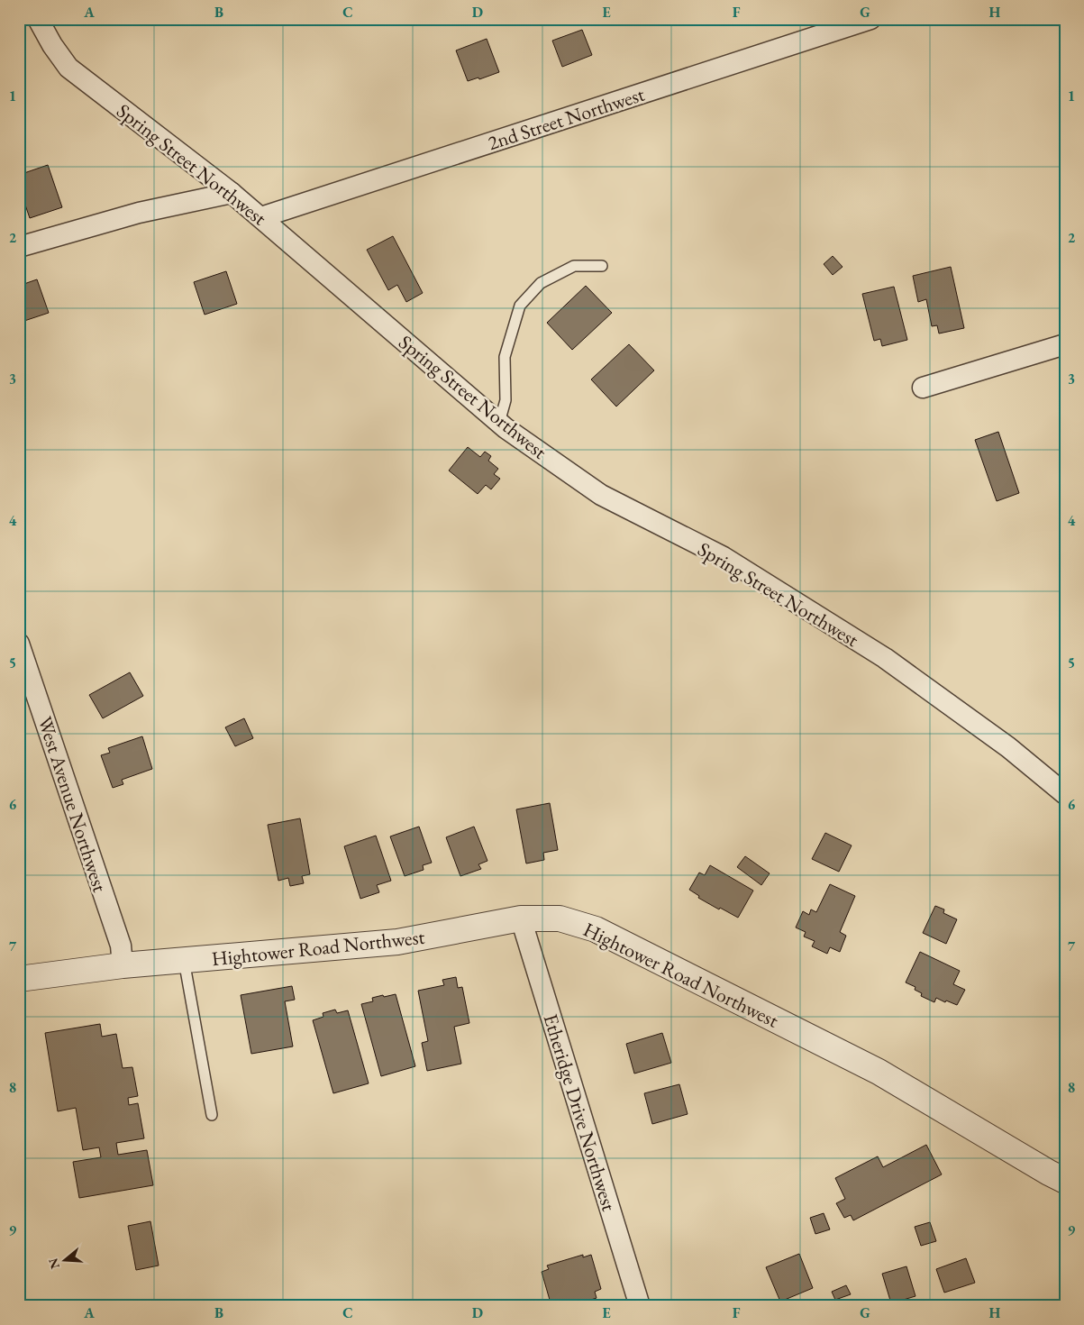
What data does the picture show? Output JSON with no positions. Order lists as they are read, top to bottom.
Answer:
{
  "streets": {
    "street": [
      "2nd Street Northwest",
      "Spring Street Northwest",
      "West Avenue Northwest",
      "Hightower Road Northwest",
      "Etheridge Drive Northwest"
    ]
  },
  "crossings": [
    ["2nd Street Northwest", "Spring Street Northwest"],
    ["West Avenue Northwest", "Hightower Road Northwest"],
    ["Hightower Road Northwest", "Etheridge Drive Northwest"]
  ],
  "north": "left",
  "grid": {
    "columns": [
      "A",
      "B",
      "C",
      "D",
      "E",
      "F",
      "G",
      "H"
    ],
    "rows": [
      "1",
      "2",
      "3",
      "4",
      "5",
      "6",
      "7",
      "8",
      "9"
    ]
  }
}
